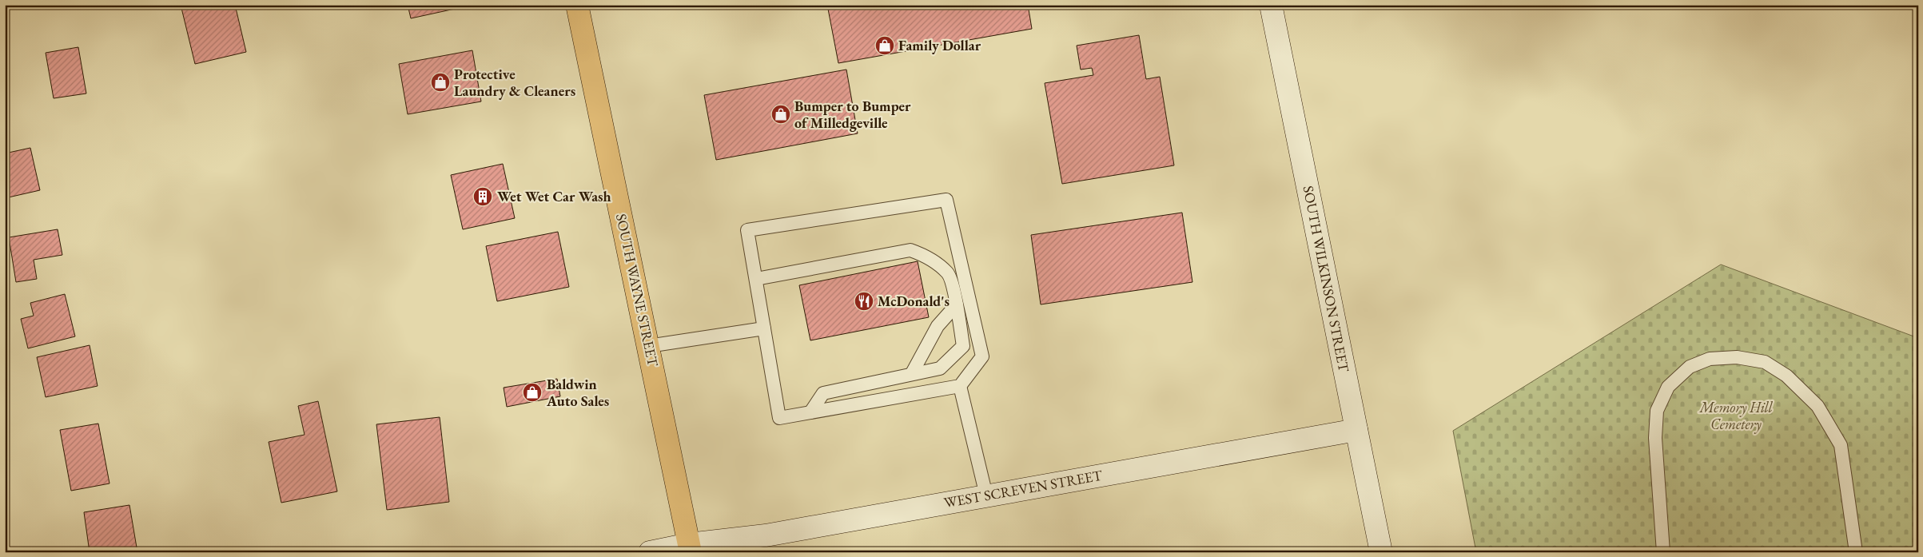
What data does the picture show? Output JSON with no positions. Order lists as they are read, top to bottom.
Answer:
{
  "streets": {
    "main road": ["SOUTH WAYNE STREET"],
    "street": ["SOUTH WILKINSON STREET", "WEST SCREVEN STREET"]
  },
  "crossings": [
    ["SOUTH WILKINSON STREET", "WEST SCREVEN STREET"],
    ["SOUTH WAYNE STREET", "WEST SCREVEN STREET"]
  ],
  "parks": ["Memory Hill Cemetery"],
  "places": {
    "shop": [
      "Family Dollar",
      "Protective Laundry & Cleaners",
      "Bumper to Bumper of Milledgeville",
      "Baldwin Auto Sales"
    ],
    "building": ["Wet Wet Car Wash"],
    "restaurant": ["McDonald's"]
  }
}
